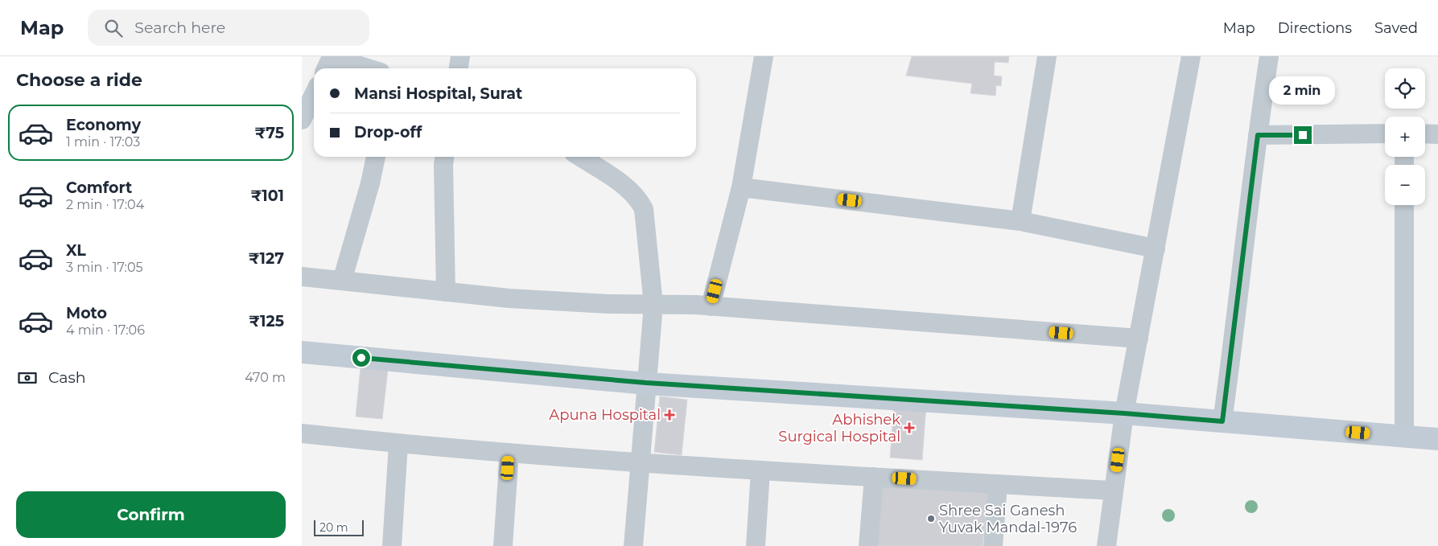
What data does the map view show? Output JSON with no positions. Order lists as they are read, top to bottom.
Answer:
{
  "places": {
    "health": ["Apuna Hospital", "Abhishek Surgical Hospital"],
    "other": ["Shree Sai Ganesh Yuvak Mandal-1976"]
  },
  "scale_bar": "20 m",
  "page": {
    "header": "Map",
    "search": "Search here",
    "nav": ["Map", "Directions", "Saved"],
    "heading": "Choose a ride",
    "map_buttons": ["+", "−"],
    "banner": ["Mansi Hospital, Surat", "Drop-off"],
    "bubble": "2 min",
    "list": [
      {
        "name": "Economy",
        "note": "1 min · 17:03",
        "value": "₹75"
      },
      {
        "name": "Comfort",
        "note": "2 min · 17:04",
        "value": "₹101"
      },
      {
        "name": "XL",
        "note": "3 min · 17:05",
        "value": "₹127"
      },
      {
        "name": "Moto",
        "note": "4 min · 17:06",
        "value": "₹125"
      }
    ],
    "pay": ["Cash", "470 m"],
    "buttons": "Confirm",
    "scale": "20 m"
  }
}
